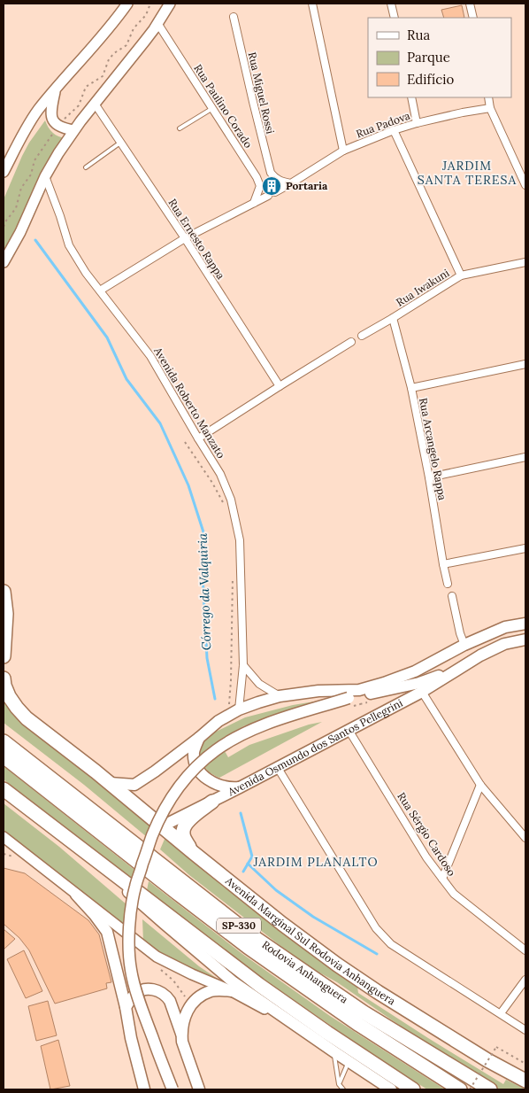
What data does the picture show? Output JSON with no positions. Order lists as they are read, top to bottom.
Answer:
{
  "streets": {
    "highway": ["SP-330", "Avenida Marginal Sul Rodovia Anhanguera", "Rodovia Anhanguera"],
    "main road": ["Avenida Osmundo dos Santos Pellegrini"],
    "street": [
      "Rua Miguel Rossi",
      "Rua Paulino Corado",
      "Rua Padova",
      "Rua Ernesto Rappa",
      "Rua Iwakuni",
      "Avenida Roberto Manzato",
      "Rua Arcangelo Rappa",
      "Rua Sérgio Cardoso"
    ]
  },
  "crossings": [
    ["Rua Miguel Rossi", "Rua Padova"],
    ["Rua Paulino Corado", "Rua Padova"],
    ["Rua Padova", "Rua Ernesto Rappa"],
    ["Rua Padova", "Avenida Roberto Manzato"],
    ["Rua Iwakuni", "Rua Arcangelo Rappa"],
    ["Avenida Osmundo dos Santos Pellegrini", "Rua Sérgio Cardoso"],
    ["Avenida Osmundo dos Santos Pellegrini", "Avenida Marginal Sul Rodovia Anhanguera"]
  ],
  "districts": ["JARDIM SANTA TERESA", "JARDIM PLANALTO"],
  "water": ["Córrego da Valquiria"],
  "places": {
    "building": ["Portaria"]
  },
  "legend": ["Rua", "Parque", "Edifício"]
}
